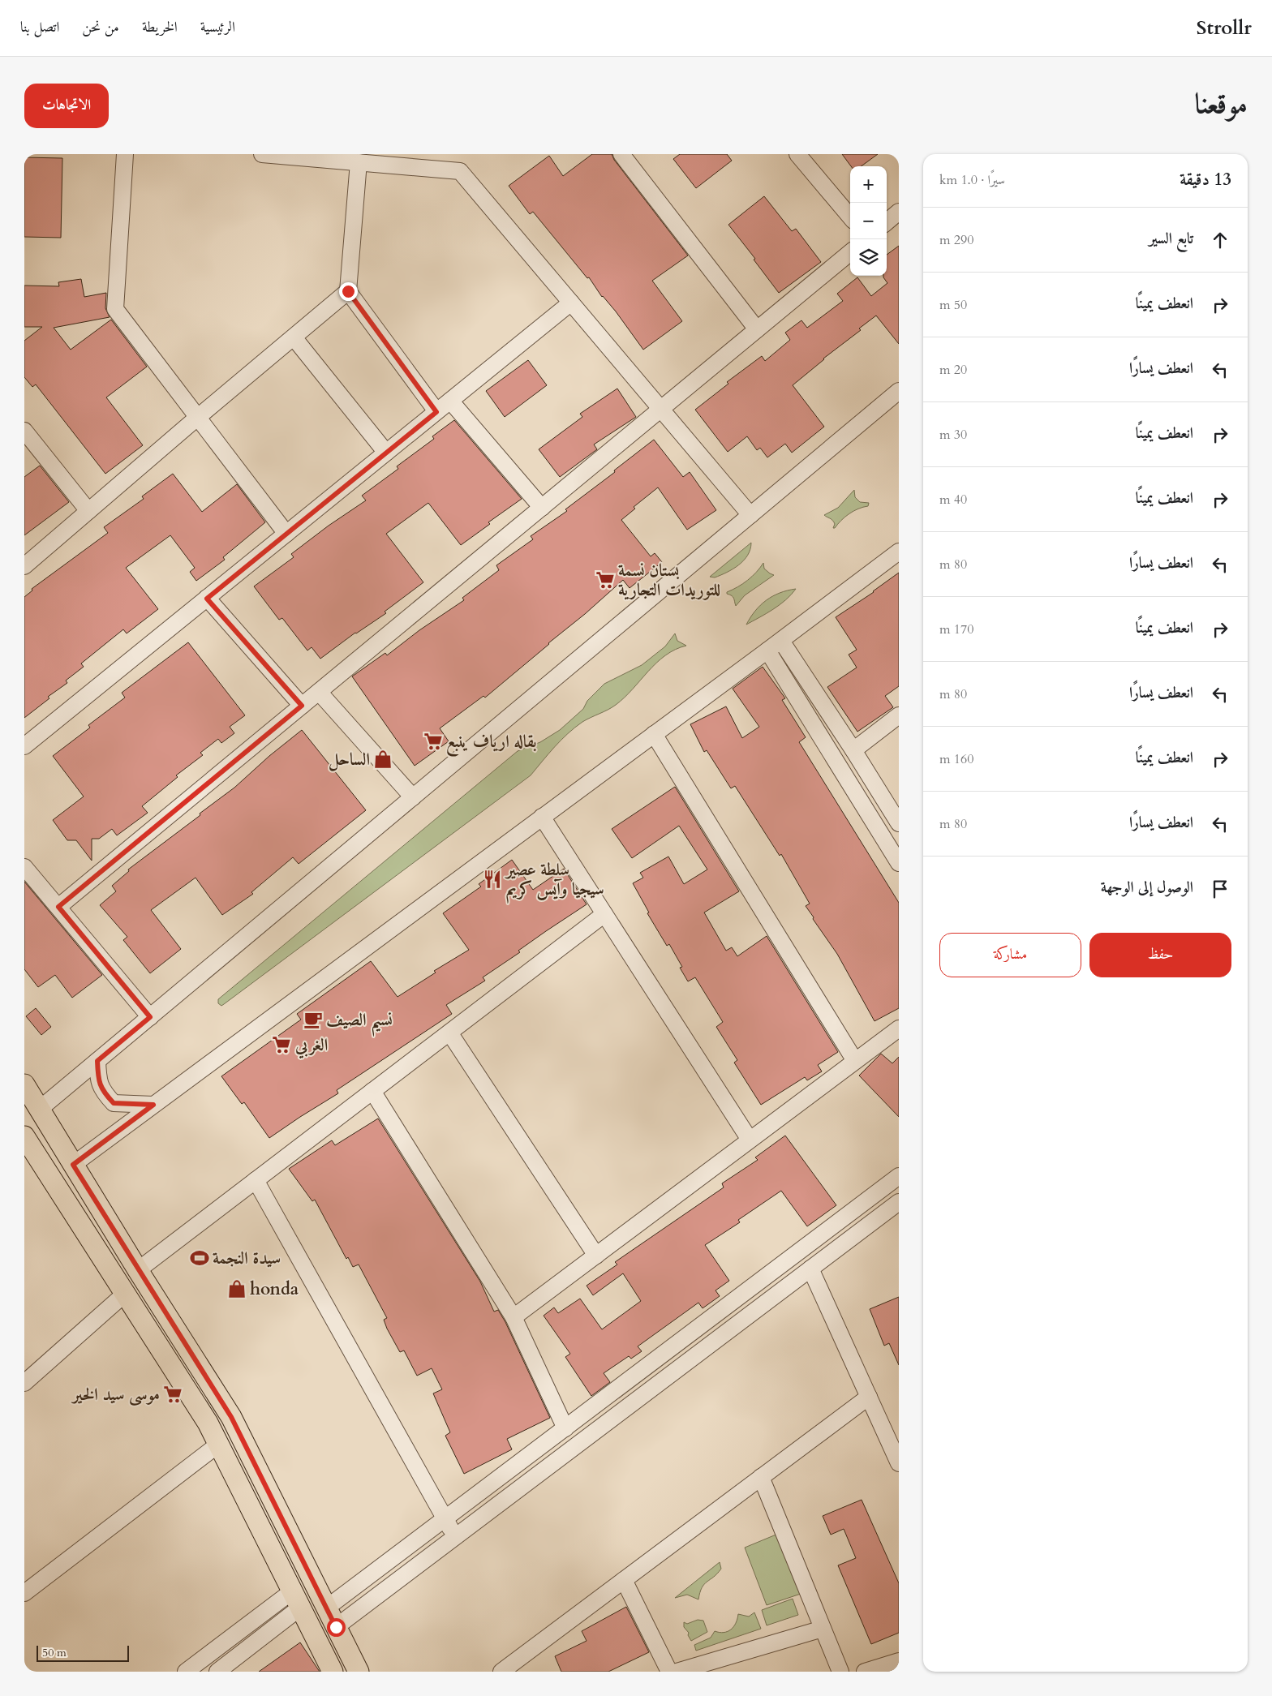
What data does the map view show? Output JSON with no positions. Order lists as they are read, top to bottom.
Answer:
{
  "places": {
    "supermarket": [
      "بستان نسمة للتوريدات التجارية",
      "بقاله ارياف ينبع",
      "الغربي",
      "موسى سيد الخير"
    ],
    "shop": ["الساحل", "honda"],
    "restaurant": ["سلطة عصير سيجيا وآيس كريم"],
    "cafe": ["نسيم الصيف"],
    "sports": ["سيدة النجمة"]
  },
  "scale_bar": "50 m",
  "page": {
    "header": "Strollr",
    "nav": [
      "الرئيسية",
      "الخريطة",
      "من نحن",
      "اتصل بنا"
    ],
    "title": "موقعنا",
    "buttons": [
      "الاتجاهات",
      ["حفظ", "مشاركة"]
    ],
    "heading": ["13 دقيقة", "سيرًا · 1.0 km"],
    "map_buttons": ["+", "−"],
    "list": [
      ["تابع السير", "290 m"],
      ["انعطف يمينًا", "50 m"],
      ["انعطف يسارًا", "20 m"],
      ["انعطف يمينًا", "30 m"],
      ["انعطف يمينًا", "40 m"],
      ["انعطف يسارًا", "80 m"],
      ["انعطف يمينًا", "170 m"],
      ["انعطف يسارًا", "80 m"],
      ["انعطف يمينًا", "160 m"],
      ["انعطف يسارًا", "80 m"],
      "الوصول إلى الوجهة"
    ],
    "scale": "50 m"
  }
}
